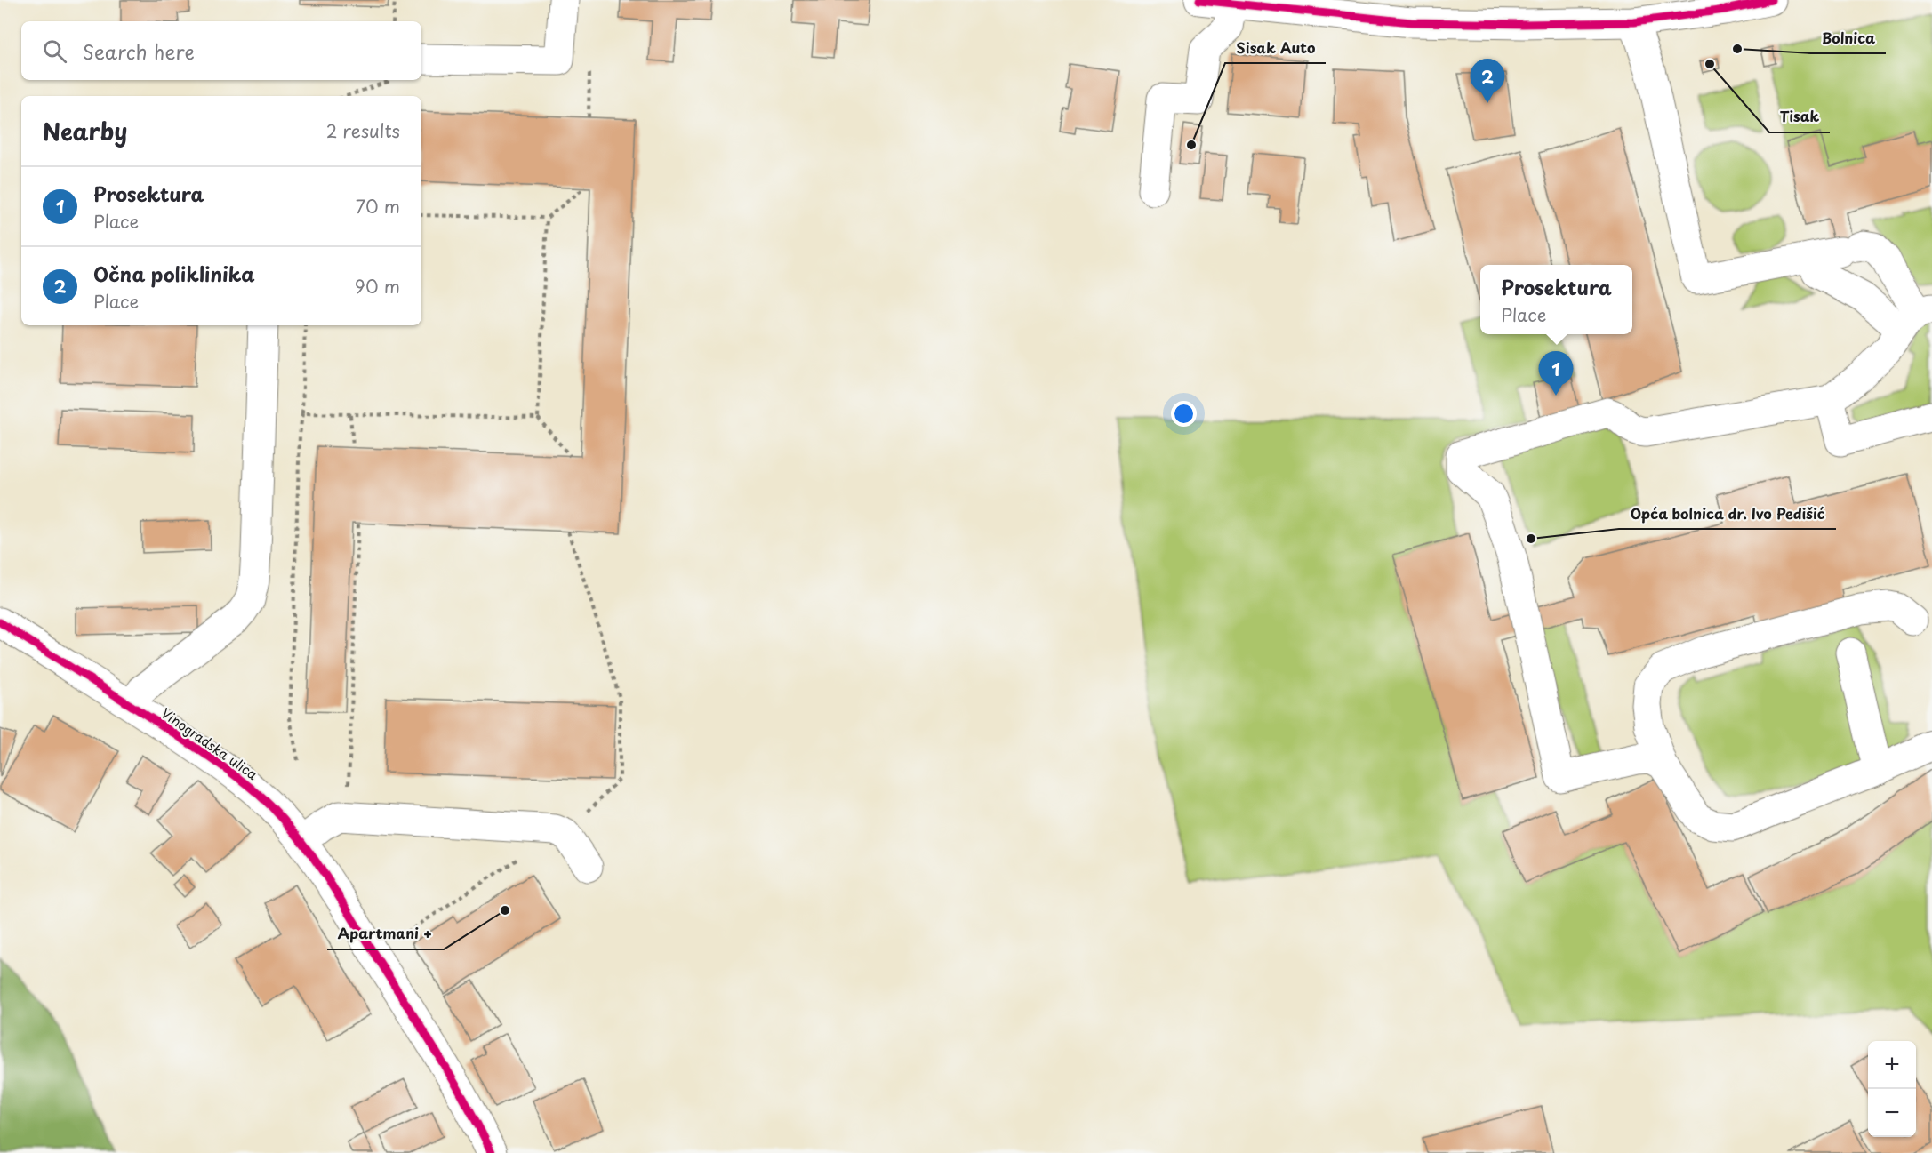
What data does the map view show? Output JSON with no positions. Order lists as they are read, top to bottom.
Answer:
{
  "streets": {
    "street": ["Vinogradska ulica"]
  },
  "places": [
    "Bolnica",
    "Tisak",
    "Sisak Auto",
    "Opća bolnica dr. Ivo Pedišić",
    "Apartmani +"
  ],
  "page": {
    "search": "Search here",
    "pins": ["2", "1"],
    "heading": ["Nearby", "2 results"],
    "list": [
      {
        "mark": "1",
        "name": "Prosektura",
        "note": "Place",
        "value": "70 m"
      },
      {
        "mark": "2",
        "name": "Očna poliklinika",
        "note": "Place",
        "value": "90 m"
      }
    ],
    "popup": ["Prosektura", "Place"],
    "map_buttons": ["+", "−"]
  }
}
